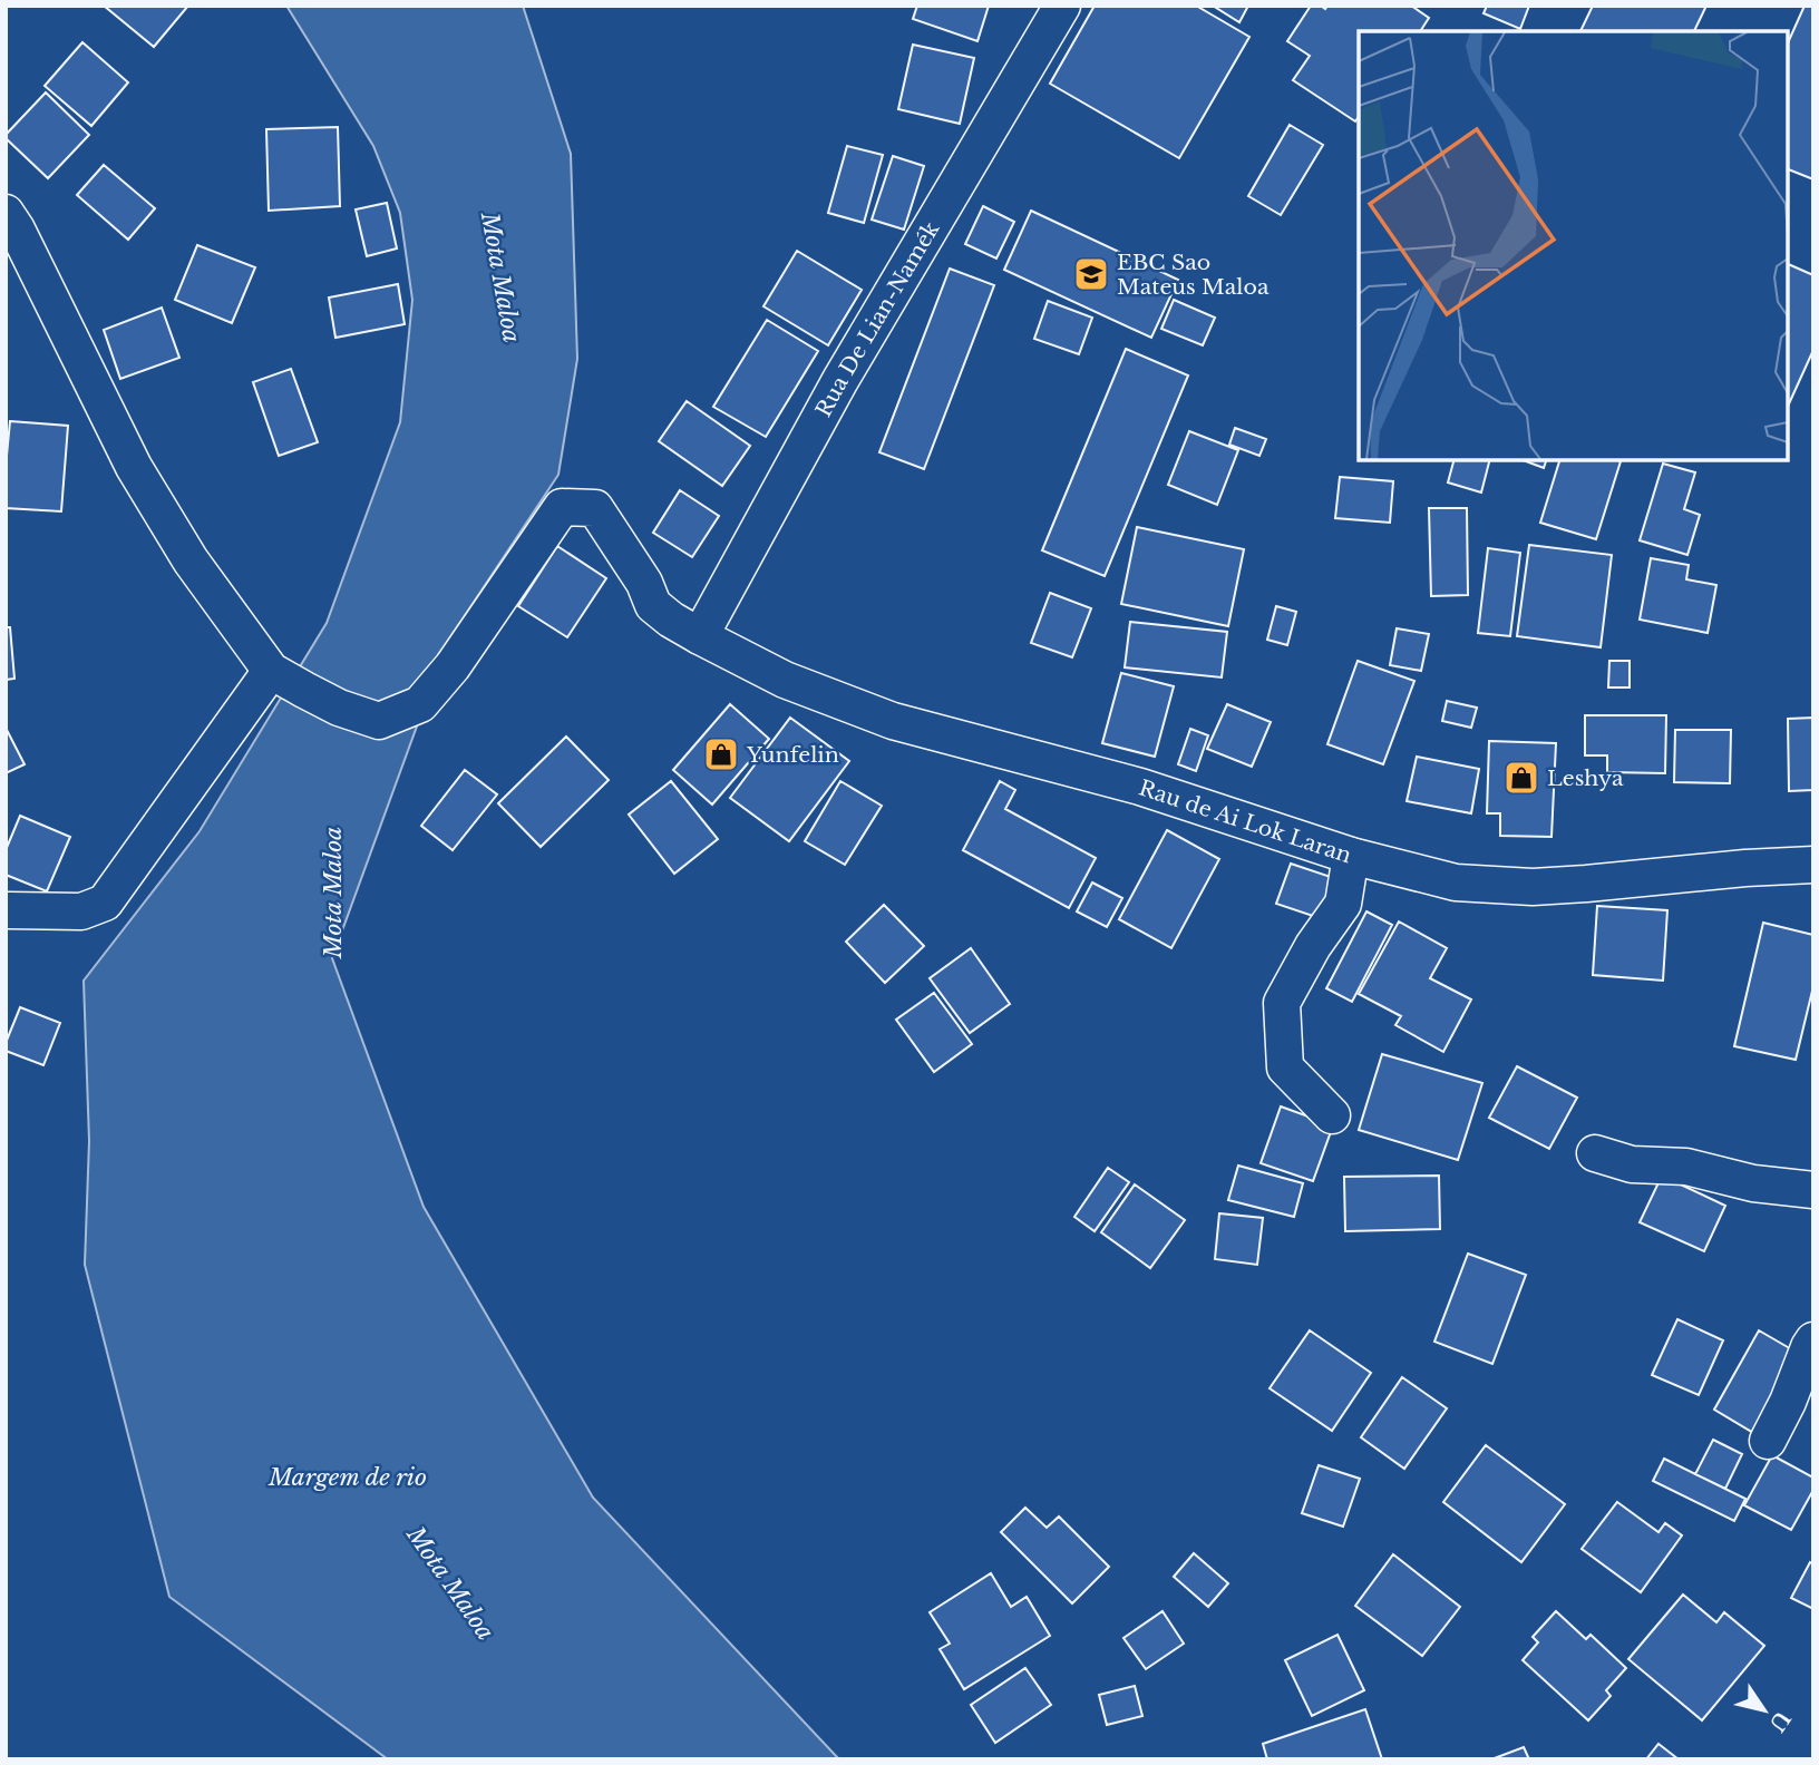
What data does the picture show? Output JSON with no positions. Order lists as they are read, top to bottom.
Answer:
{
  "streets": {
    "street": ["Rua De Lian-Namék", "Rau de Ai Lok Laran"]
  },
  "crossings": [
    ["Rua De Lian-Namék", "Rau de Ai Lok Laran"]
  ],
  "water": ["Mota Maloa", "Margem de rio"],
  "places": {
    "school or university": ["EBC Sao Mateus Maloa"],
    "shop": ["Yunfelin", "Leshya"]
  },
  "north": "bottom right"
}
